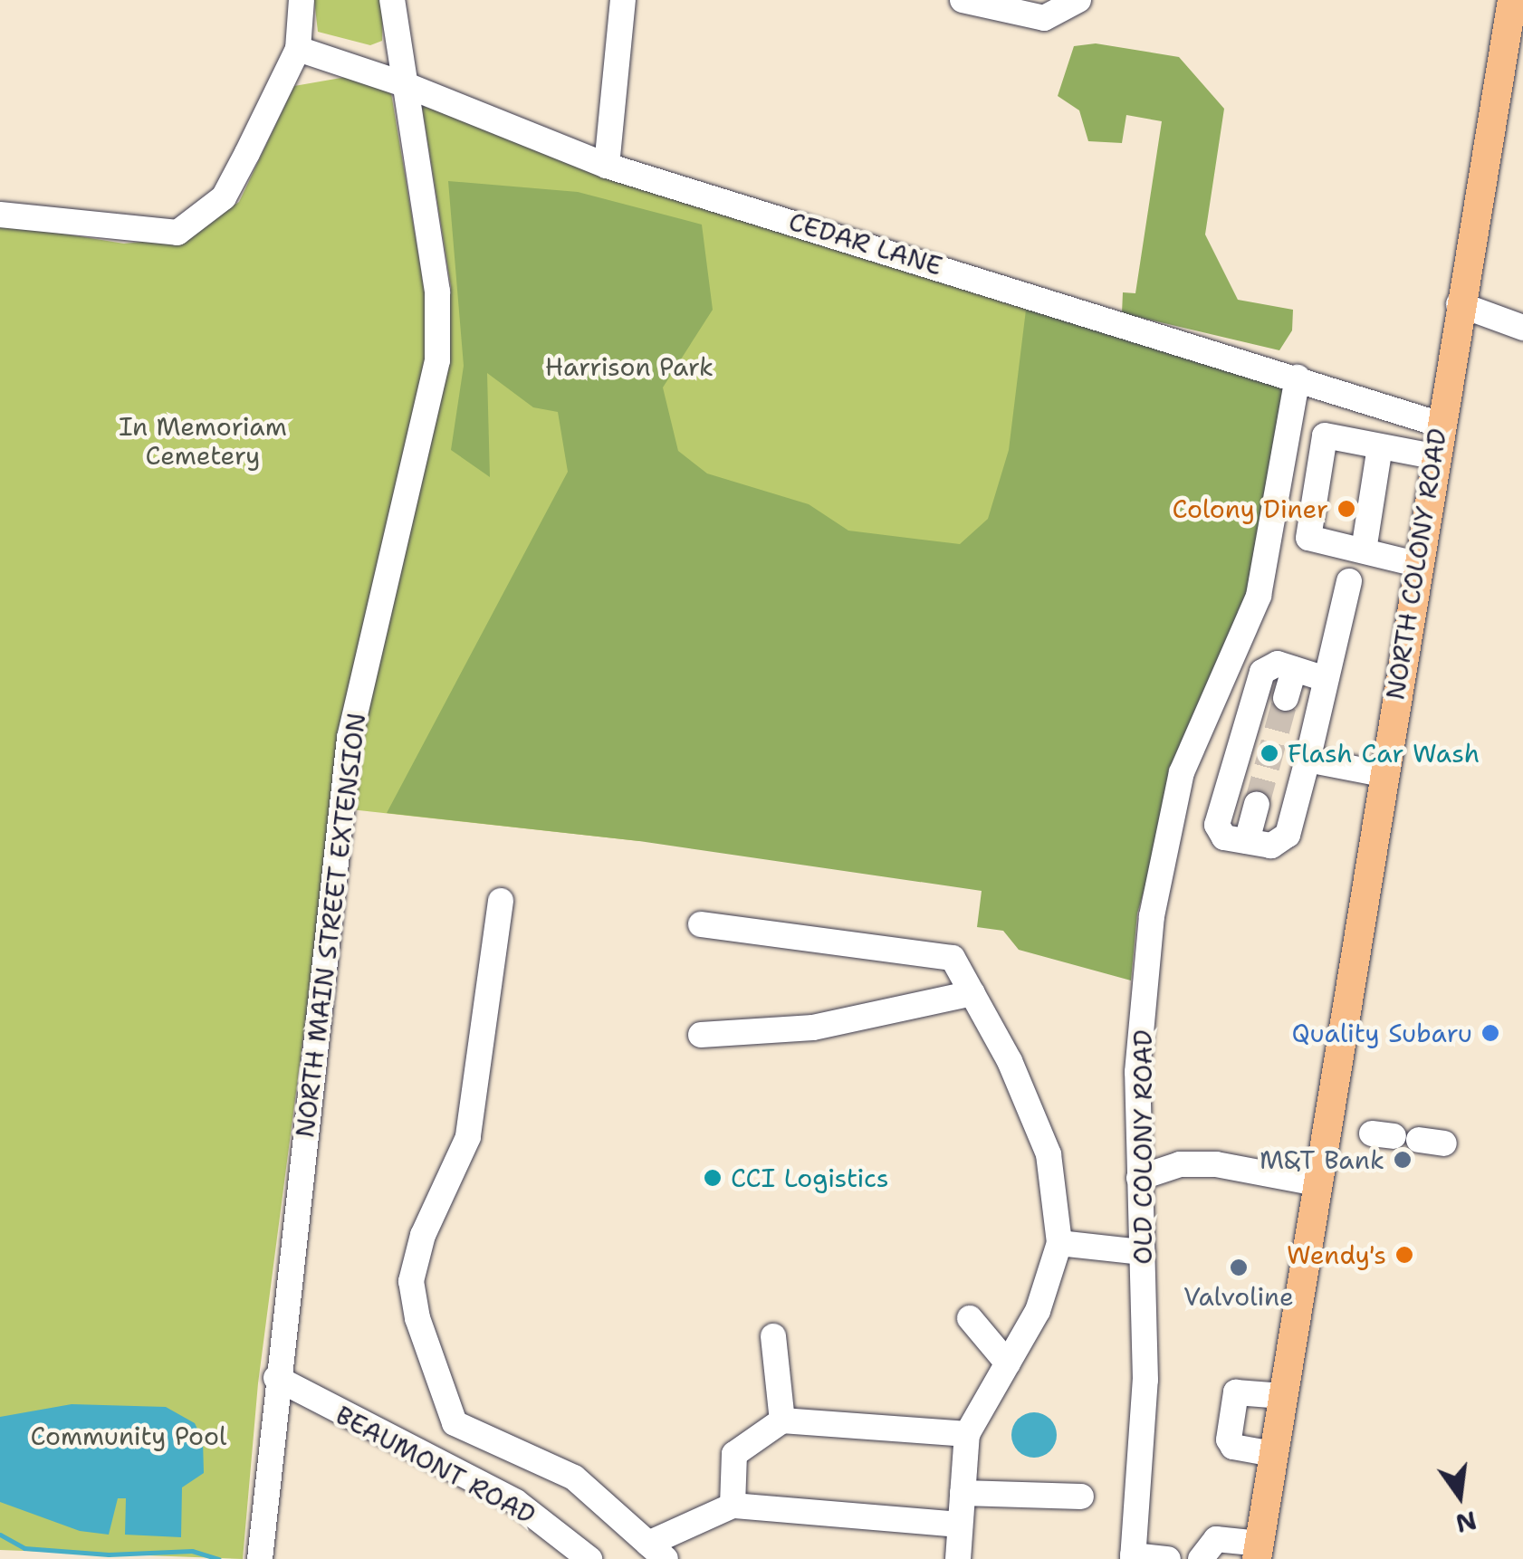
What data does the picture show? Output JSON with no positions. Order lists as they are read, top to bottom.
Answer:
{
  "streets": {
    "main road": ["NORTH COLONY ROAD"],
    "street": [
      "CEDAR LANE",
      "NORTH MAIN STREET EXTENSION",
      "OLD COLONY ROAD",
      "BEAUMONT ROAD"
    ]
  },
  "crossings": [
    ["CEDAR LANE", "NORTH COLONY ROAD"],
    ["CEDAR LANE", "NORTH MAIN STREET EXTENSION"],
    ["CEDAR LANE", "OLD COLONY ROAD"],
    ["NORTH MAIN STREET EXTENSION", "BEAUMONT ROAD"]
  ],
  "parks": ["Harrison Park", "In Memoriam Cemetery", "Community Pool"],
  "places": [
    "Colony Diner",
    "Flash Car Wash",
    "Quality Subaru",
    "M&T Bank",
    "CCI Logistics",
    "Wendy's",
    "Valvoline"
  ],
  "north": "bottom"
}
